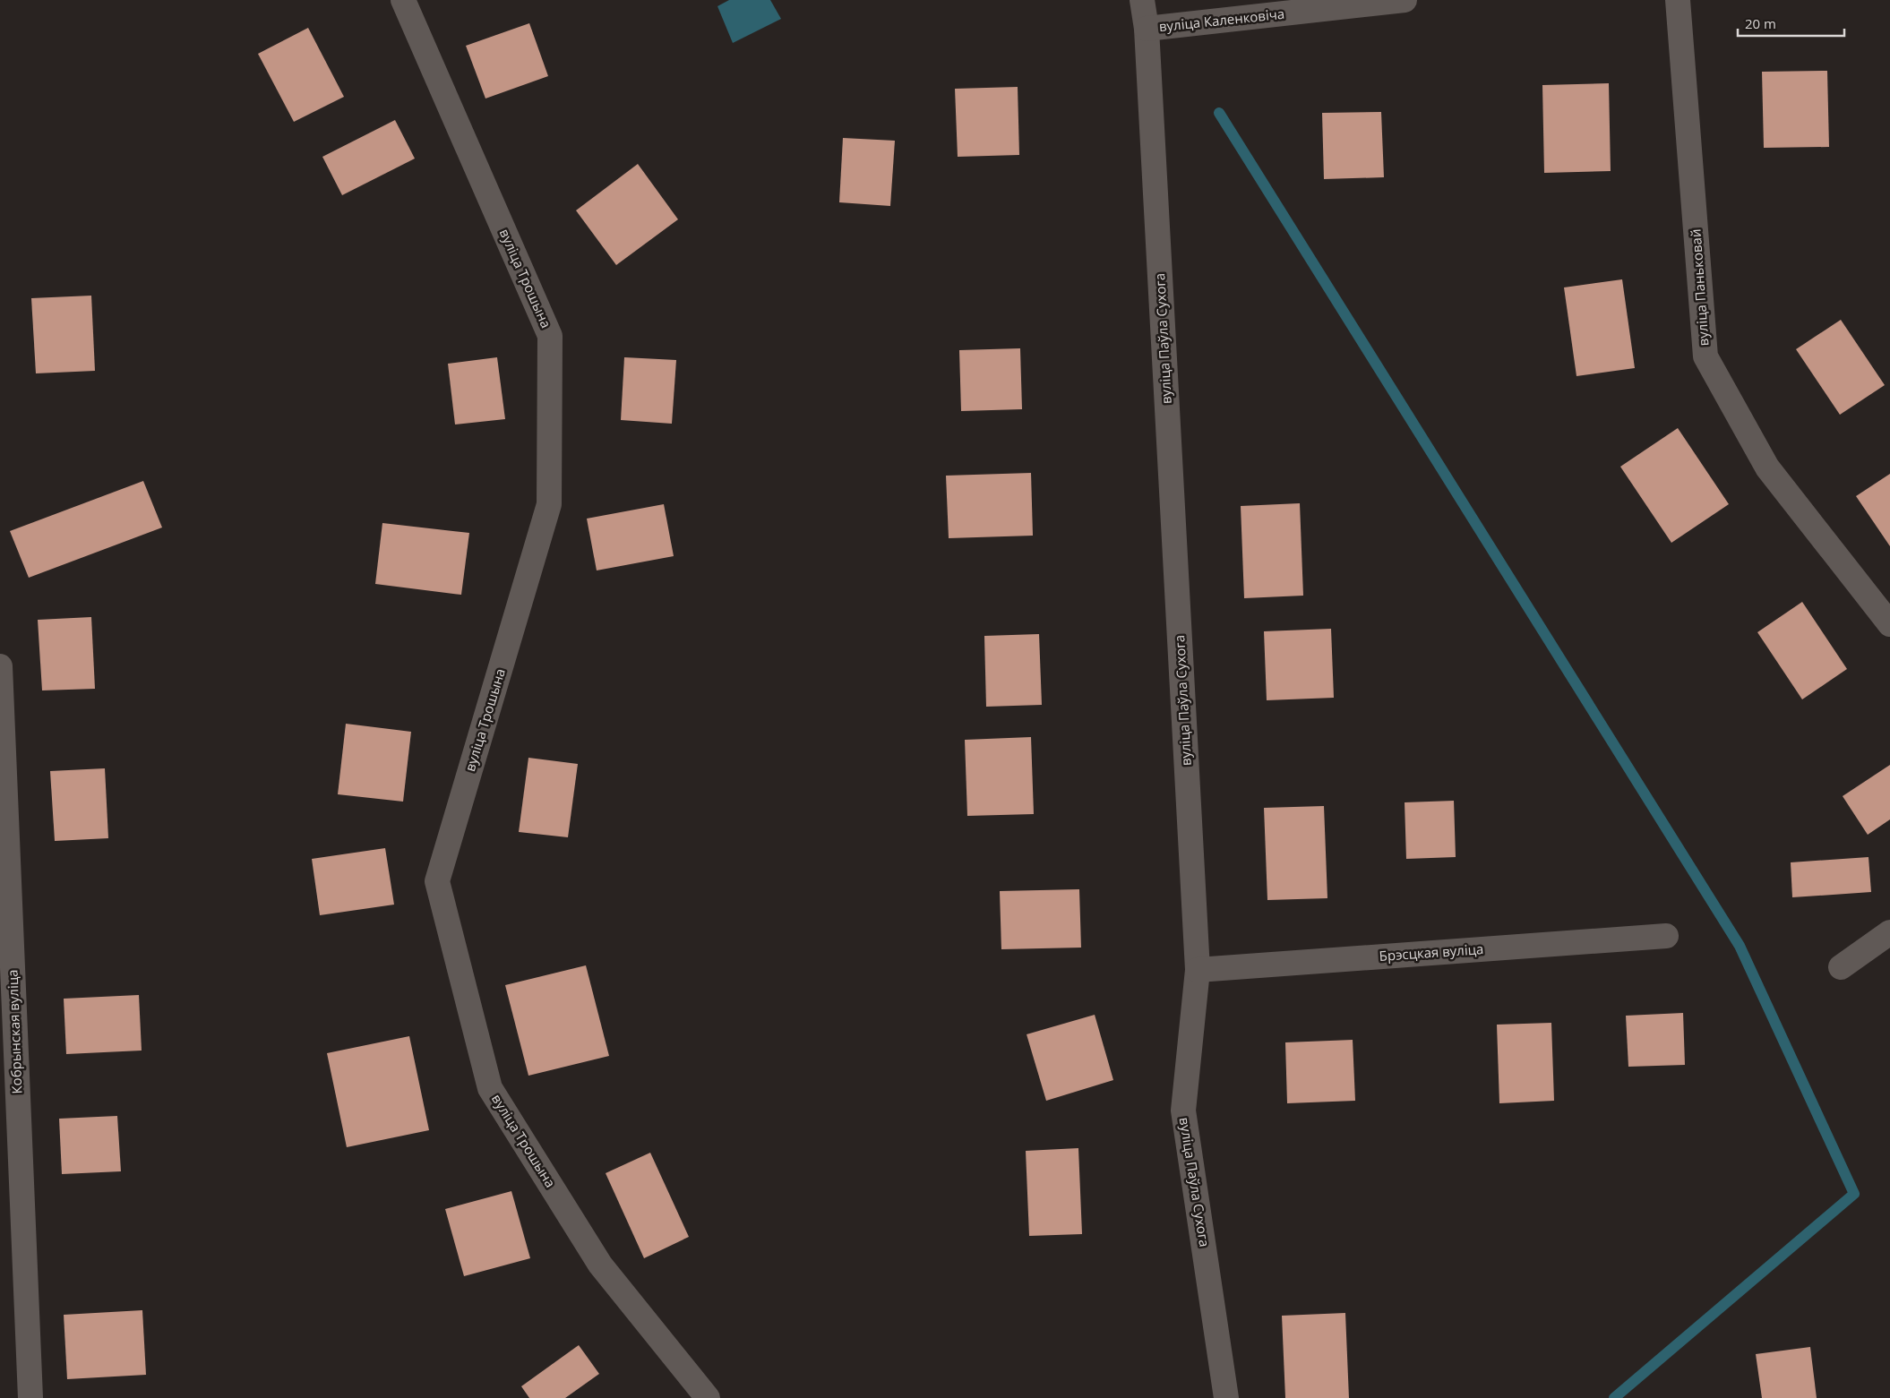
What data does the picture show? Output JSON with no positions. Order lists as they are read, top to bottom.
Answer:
{
  "streets": {
    "street": [
      "вуліца Каленковіча",
      "вуліца Трошына",
      "вуліца Паньковай",
      "вуліца Паўла Сухога",
      "Брэсцкая вуліца",
      "Кобрынская вуліца"
    ]
  },
  "crossings": [
    ["вуліца Каленковіча", "вуліца Паўла Сухога"],
    ["вуліца Паўла Сухога", "Брэсцкая вуліца"]
  ],
  "scale_bar": "20 m"
}
